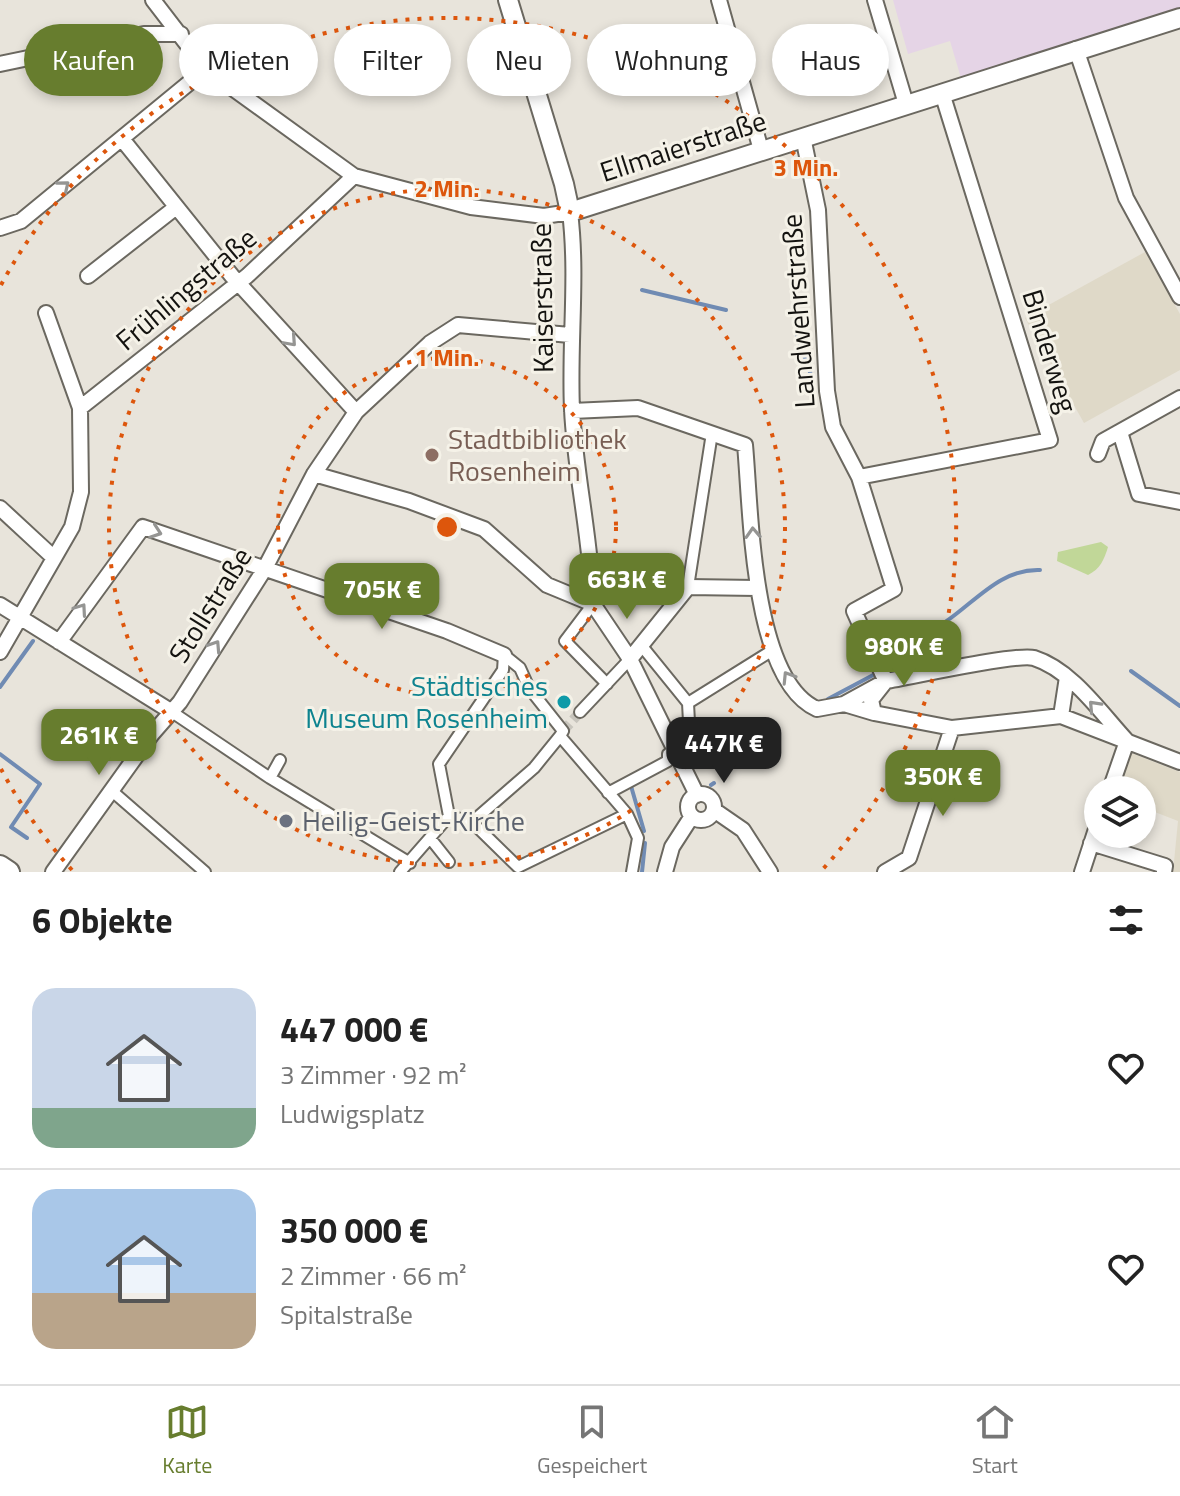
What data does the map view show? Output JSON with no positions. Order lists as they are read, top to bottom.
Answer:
{
  "streets": {
    "street": [
      "Ellmaierstraße",
      "Frühlingstraße",
      "Kaiserstraße",
      "Landwehrstraße",
      "Binderweg",
      "Stollstraße"
    ]
  },
  "crossings": [
    ["Ellmaierstraße", "Kaiserstraße"],
    ["Ellmaierstraße", "Landwehrstraße"],
    ["Ellmaierstraße", "Binderweg"],
    ["Kaiserstraße", "Stollstraße"],
    ["Landwehrstraße", "Binderweg"]
  ],
  "places": ["Stadtbibliothek Rosenheim", "Städtisches Museum Rosenheim", "Heilig-Geist-Kirche"],
  "page": {
    "chip": [
      "Kaufen",
      "Mieten",
      "Filter",
      "Neu",
      "Wohnung",
      "Haus"
    ],
    "price": [
      "663K €",
      "705K €",
      "980K €",
      "261K €",
      "447K €",
      "350K €"
    ],
    "heading": "6 Objekte",
    "list": [
      {
        "name": "447 000 €",
        "note": "3 Zimmer · 92 m² · Ludwigsplatz"
      },
      {
        "name": "350 000 €",
        "note": "2 Zimmer · 66 m² · Spitalstraße"
      }
    ],
    "tabs": ["Karte", "Gespeichert", "Start"]
  },
  "rings": ["3 Min.", "2 Min.", "1 Min."]
}
